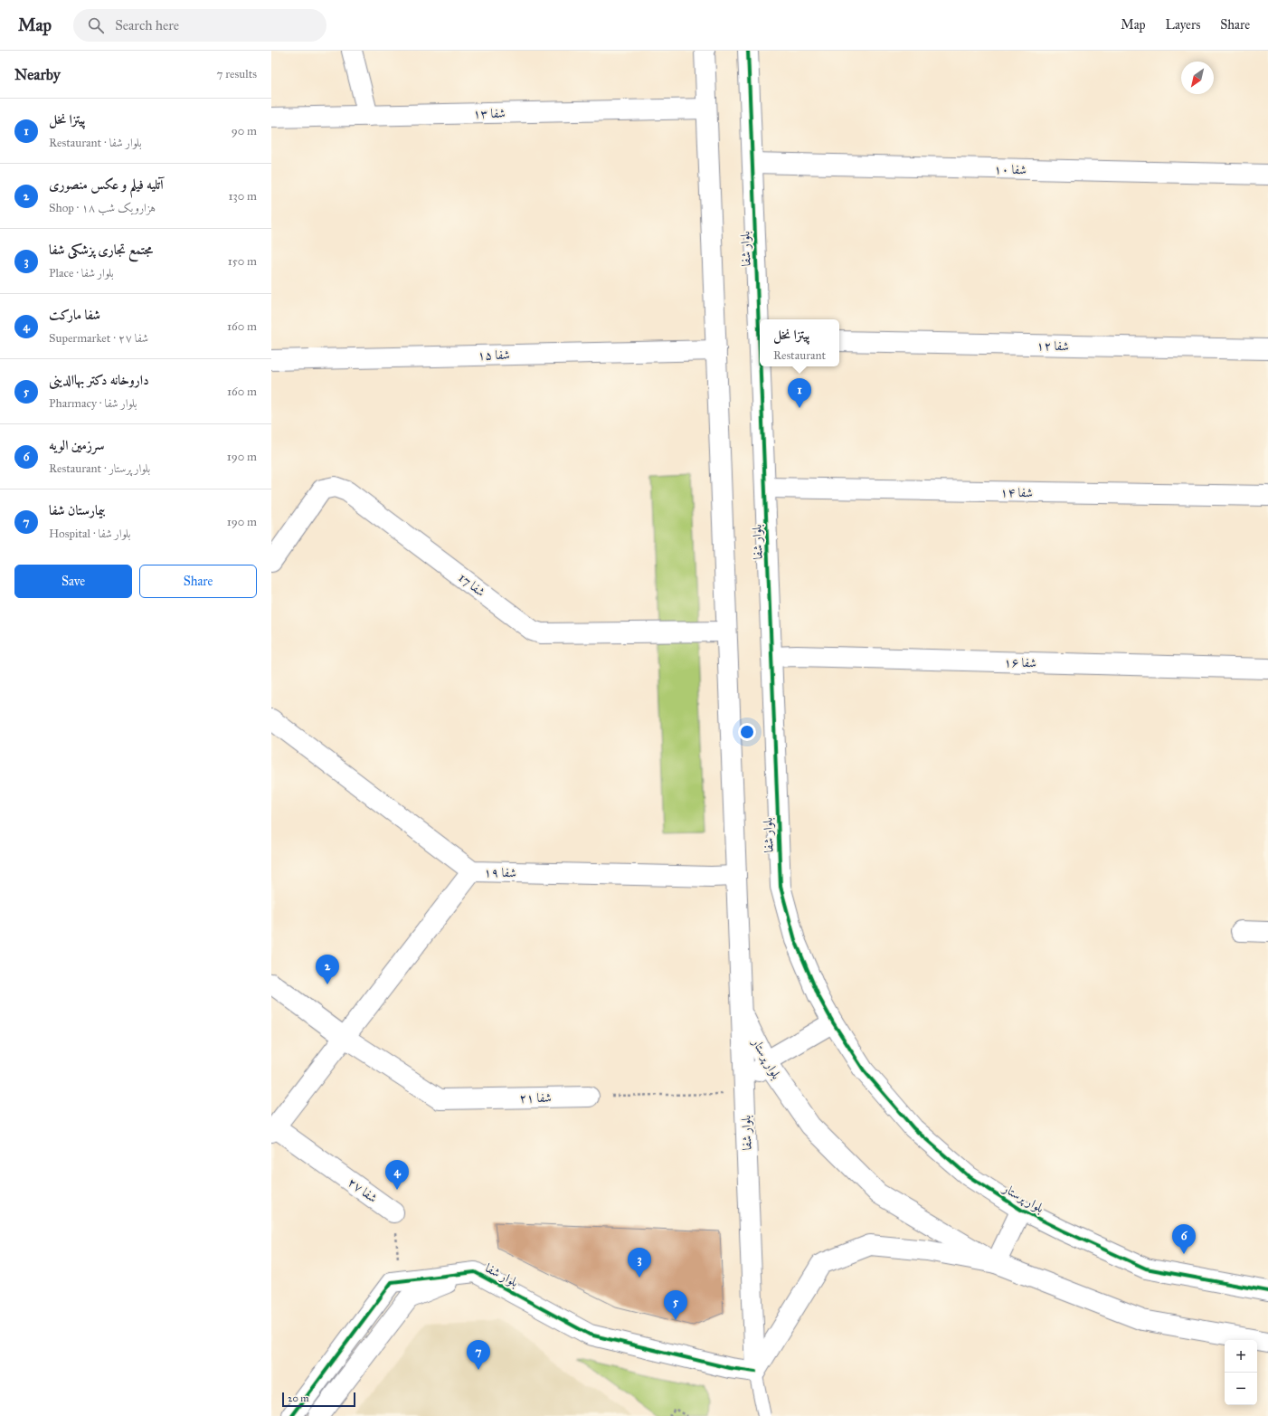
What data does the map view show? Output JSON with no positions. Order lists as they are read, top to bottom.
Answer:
{
  "streets": {
    "street": [
      "شفا ۱۳",
      "شفا ۱۰",
      "بلوار شفا",
      "شفا ۱۲",
      "شفا ۱۵",
      "شفا ۱۴",
      "شفا 17",
      "شفا ۱۶",
      "شفا ۱۹",
      "بلوار پرستار",
      "شفا ۲۱",
      "شفا ۲۷"
    ]
  },
  "crossings": [
    ["شفا ۱۳", "بلوار شفا"],
    ["شفا ۱۰", "بلوار شفا"],
    ["بلوار شفا", "شفا ۱۵"],
    ["بلوار شفا", "شفا ۱۴"],
    ["بلوار شفا", "شفا 17"],
    ["بلوار شفا", "شفا ۱۶"],
    ["بلوار شفا", "شفا ۱۹"],
    ["بلوار شفا", "بلوار پرستار"]
  ],
  "scale_bar": "20 m",
  "north": "bottom left",
  "page": {
    "header": "Map",
    "search": "Search here",
    "nav": ["Map", "Layers", "Share"],
    "heading": ["Nearby", "7 results"],
    "list": [
      {
        "mark": "1",
        "name": "پیتزا نخل",
        "note": "Restaurant · بلوار شفا",
        "value": "90 m"
      },
      {
        "mark": "2",
        "name": "آتلیه فیلم و عکس منصوری",
        "note": "Shop · هزارویک شب ۱۸",
        "value": "130 m"
      },
      {
        "mark": "3",
        "name": "مجتمع تجاری پزشکی شفا",
        "note": "Place · بلوار شفا",
        "value": "150 m"
      },
      {
        "mark": "4",
        "name": "شفا مارکت",
        "note": "Supermarket · شفا ۲۷",
        "value": "160 m"
      },
      {
        "mark": "5",
        "name": "داروخانه دکتر بهاالدینی",
        "note": "Pharmacy · بلوار شفا",
        "value": "160 m"
      },
      {
        "mark": "6",
        "name": "سرزمین الویه",
        "note": "Restaurant · بلوار پرستار",
        "value": "190 m"
      },
      {
        "mark": "7",
        "name": "بیمارستان شفا",
        "note": "Hospital · بلوار شفا",
        "value": "190 m"
      }
    ],
    "popup": ["پیتزا نخل", "Restaurant"],
    "pins": [
      "1",
      "2",
      "4",
      "6",
      "3",
      "5",
      "7"
    ],
    "buttons": ["Save", "Share"],
    "map_buttons": ["+", "−"],
    "scale": "20 m"
  }
}
